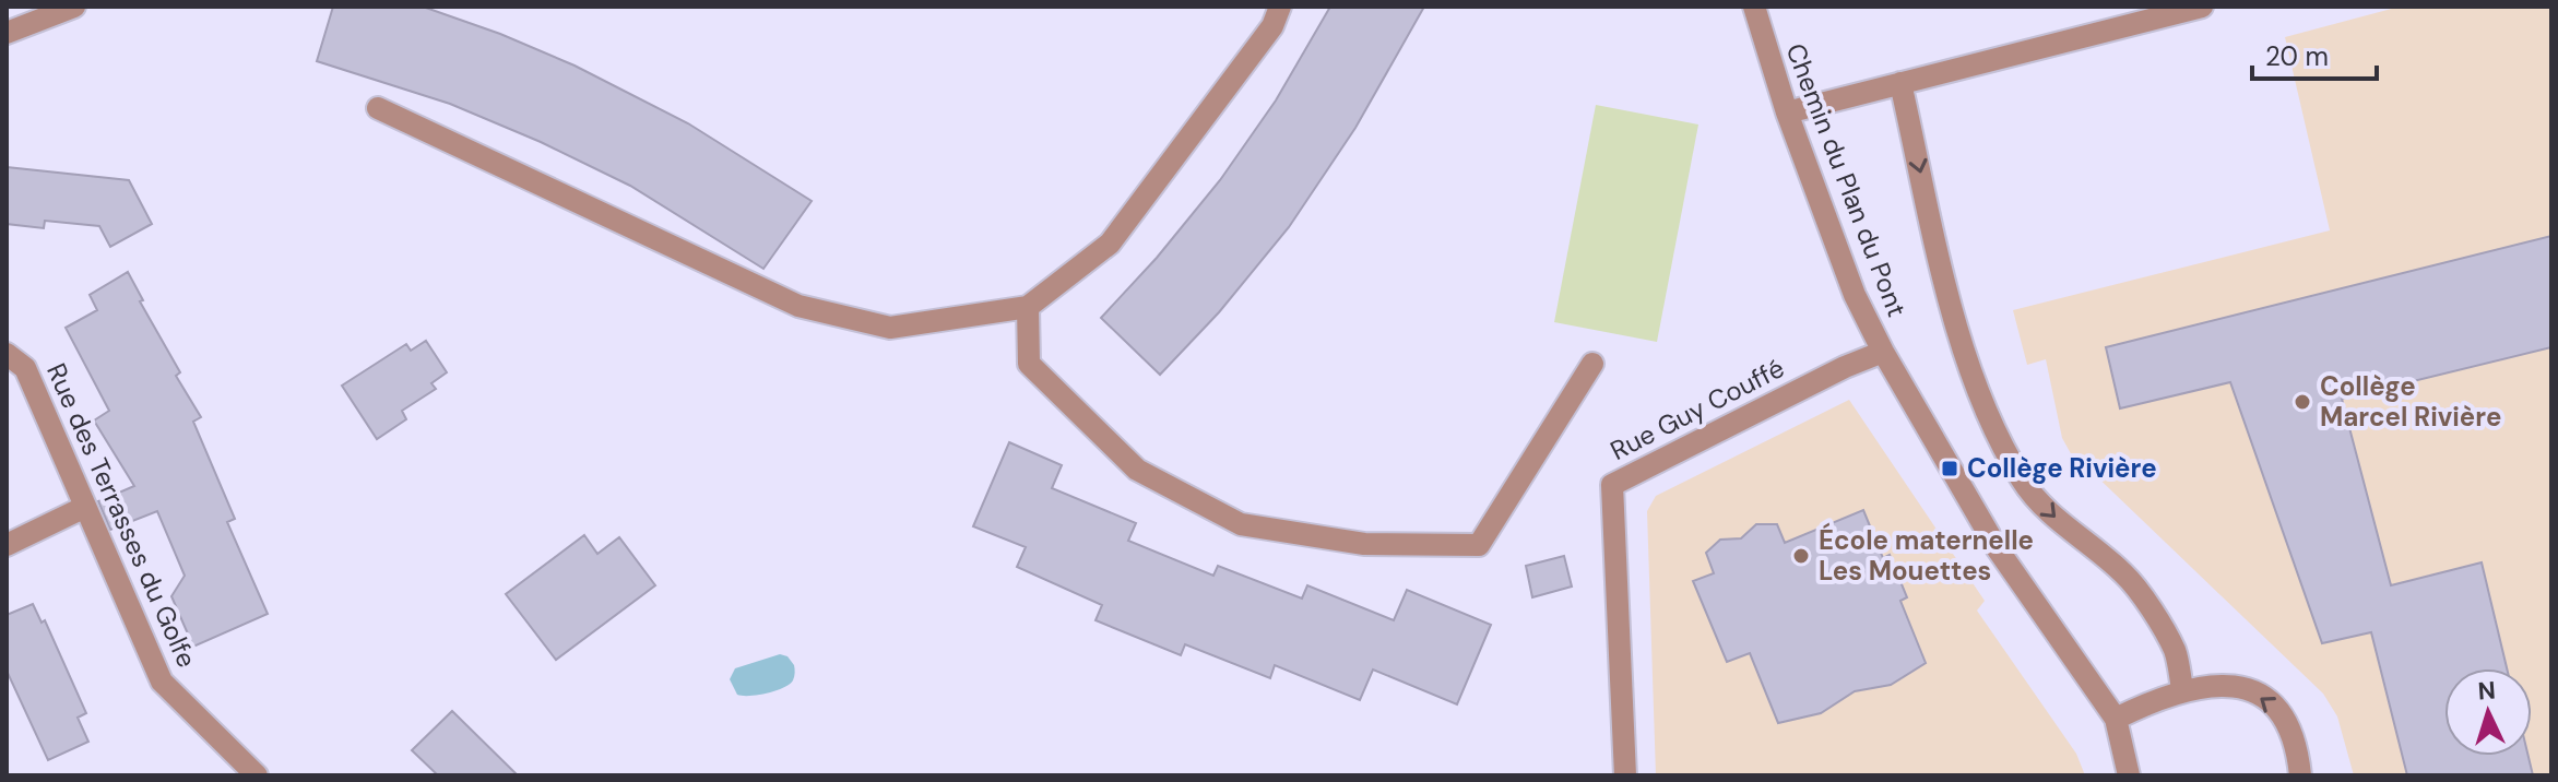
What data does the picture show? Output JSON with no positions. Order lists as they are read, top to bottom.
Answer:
{
  "streets": {
    "street": ["Chemin du Plan du Pont", "Rue Guy Couffé", "Rue des Terrasses du Golfe"]
  },
  "crossings": [
    ["Chemin du Plan du Pont", "Rue Guy Couffé"]
  ],
  "places": {
    "other": ["Collège Marcel Rivière", "École maternelle Les Mouettes"],
    "transit": ["Collège Rivière"]
  },
  "scale_bar": "20 m",
  "north": "top"
}
